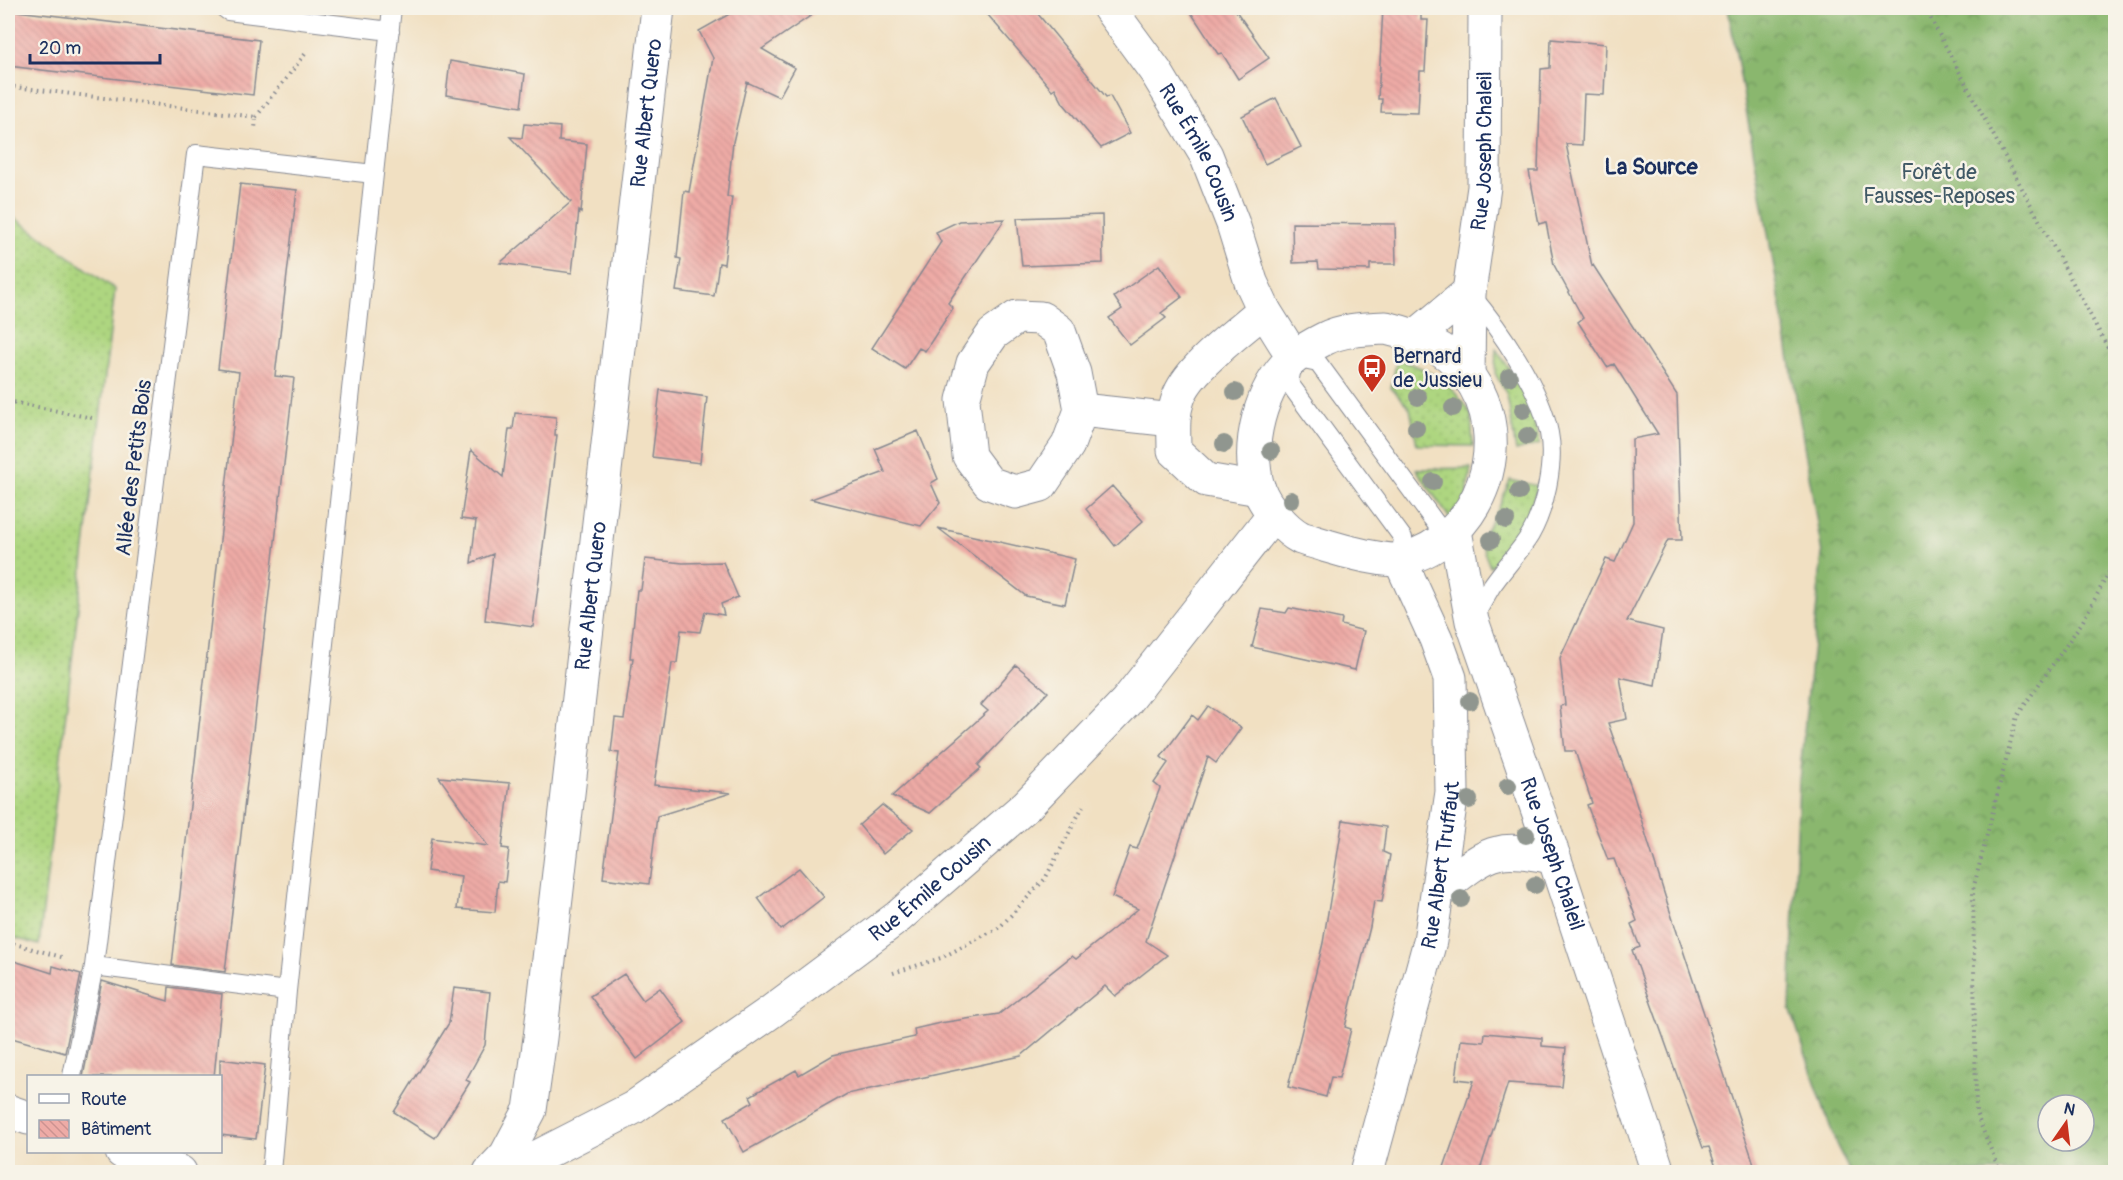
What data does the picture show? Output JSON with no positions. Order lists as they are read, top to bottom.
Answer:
{
  "streets": {
    "street": [
      "Rue Albert Quero",
      "Rue Joseph Chaleil",
      "Rue Émile Cousin",
      "Rue Albert Truffaut"
    ],
    "lane": ["Allée des Petits Bois"]
  },
  "districts": ["La Source"],
  "parks": ["Forêt de Fausses-Reposes"],
  "places": {
    "bus stop": ["Bernard de Jussieu"]
  },
  "legend": ["Route", "Bâtiment"],
  "scale_bar": "20 m",
  "north": "top"
}
